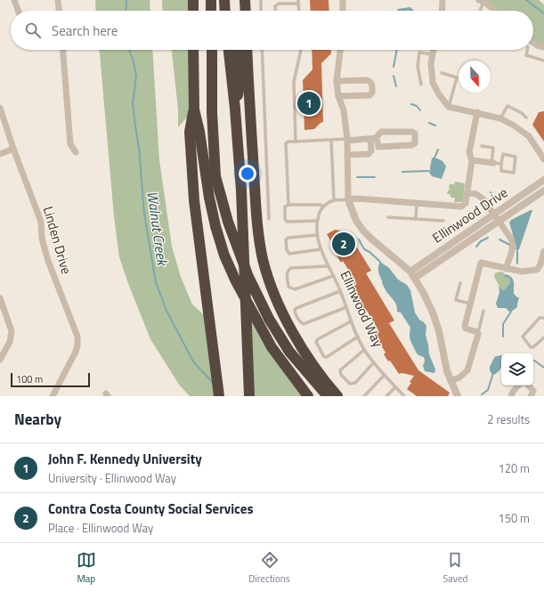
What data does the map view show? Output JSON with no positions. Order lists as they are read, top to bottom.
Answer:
{
  "streets": {
    "street": ["Ellinwood Drive", "Linden Drive"],
    "lane": ["Ellinwood Way"]
  },
  "water": ["Walnut Creek"],
  "scale_bar": "100 m",
  "north": "bottom",
  "page": {
    "search": "Search here",
    "pins": ["1", "2"],
    "scale": "100 m",
    "heading": ["Nearby", "2 results"],
    "list": [
      {
        "mark": "1",
        "name": "John F. Kennedy University",
        "note": "University · Ellinwood Way",
        "value": "120 m"
      },
      {
        "mark": "2",
        "name": "Contra Costa County Social Services",
        "note": "Place · Ellinwood Way",
        "value": "150 m"
      }
    ],
    "nav": ["Map", "Directions", "Saved"]
  }
}
